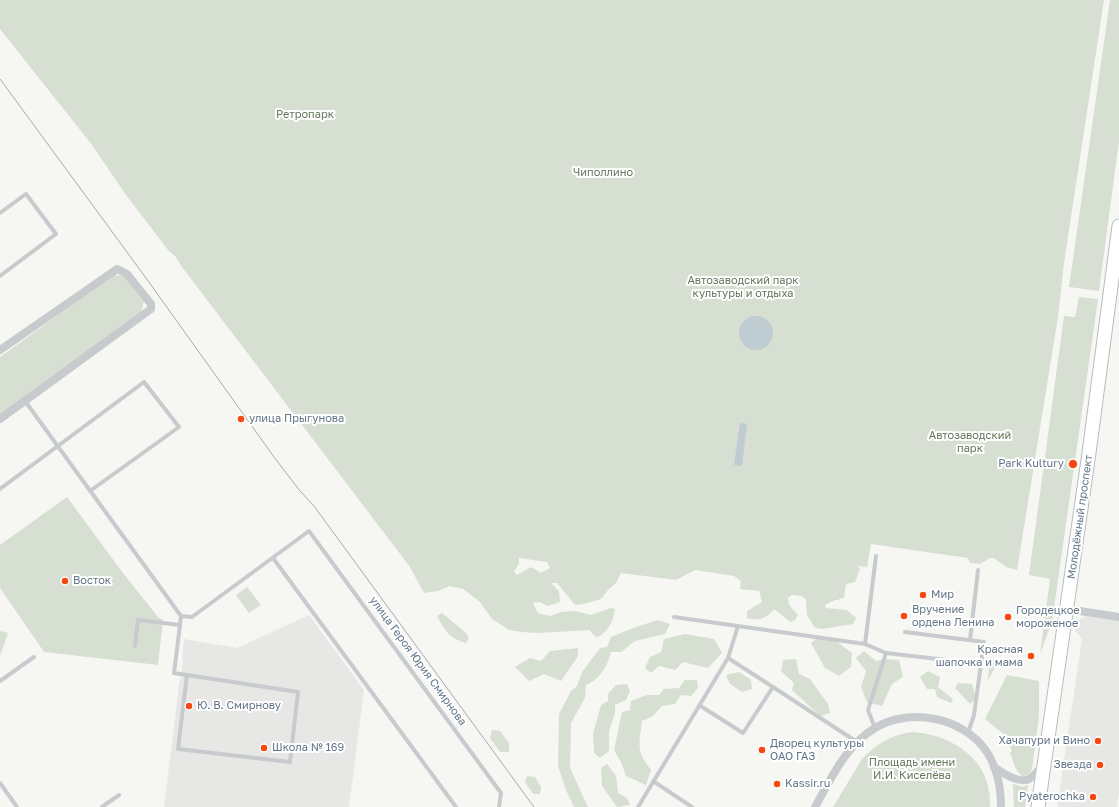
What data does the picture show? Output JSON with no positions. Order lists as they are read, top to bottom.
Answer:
{
  "streets": {
    "main road": ["Молодёжный проспект"],
    "lane": ["улица Героя Юрия Смирнова"]
  },
  "parks": [
    "Ретропарк",
    "Чиполлино",
    "Автозаводский парк культуры и отдыха",
    "Автозаводский парк",
    "Площадь имени И.И. Киселёва"
  ],
  "places": [
    "улица Прыгунова",
    "Park Kultury",
    "Восток",
    "Мир",
    "Вручение ордена Ленина",
    "Городецкое мороженое",
    "Красная шапочка и мама",
    "Ю. В. Смирнову",
    "Хачапури и Вино",
    "Школа № 169",
    "Дворец культуры ОАО ГАЗ",
    "Звезда",
    "Kassir.ru",
    "Pyaterochka"
  ]
}
